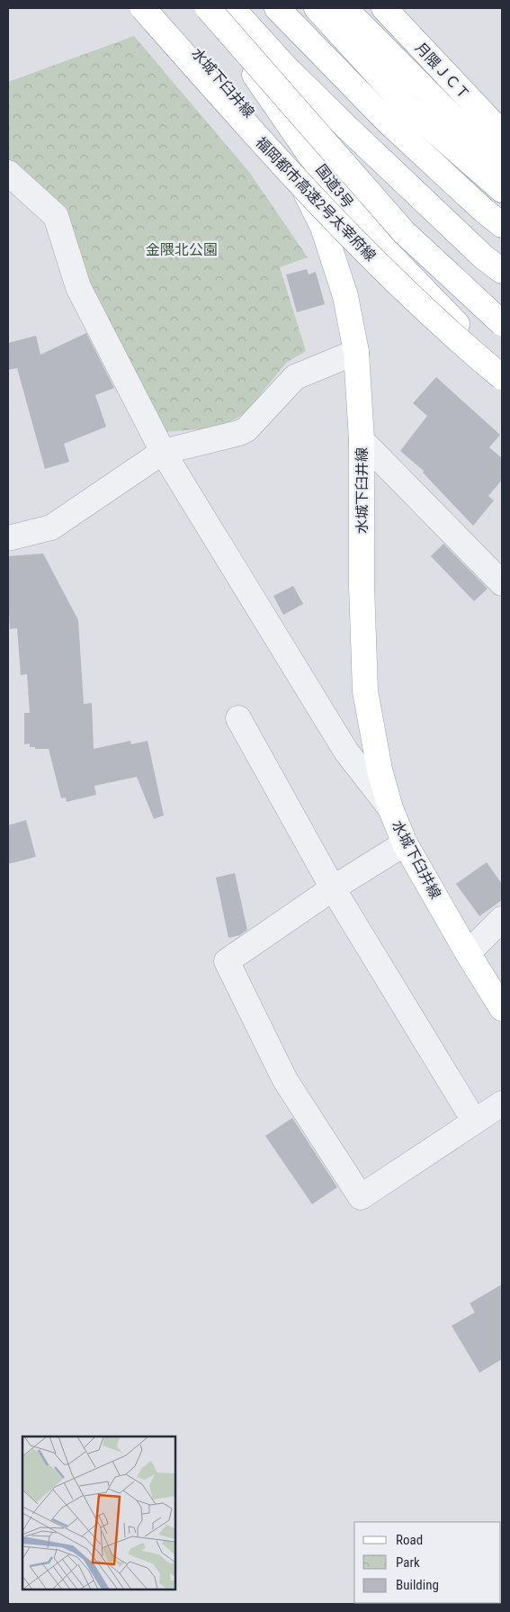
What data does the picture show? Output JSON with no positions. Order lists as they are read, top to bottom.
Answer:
{
  "streets": {
    "main road": [
      "月隈ＪＣＴ",
      "水城下臼井線",
      "国道3号",
      "福岡都市高速2号太宰府線"
    ]
  },
  "parks": ["金隈北公園"],
  "legend": ["Road", "Park", "Building"]
}
